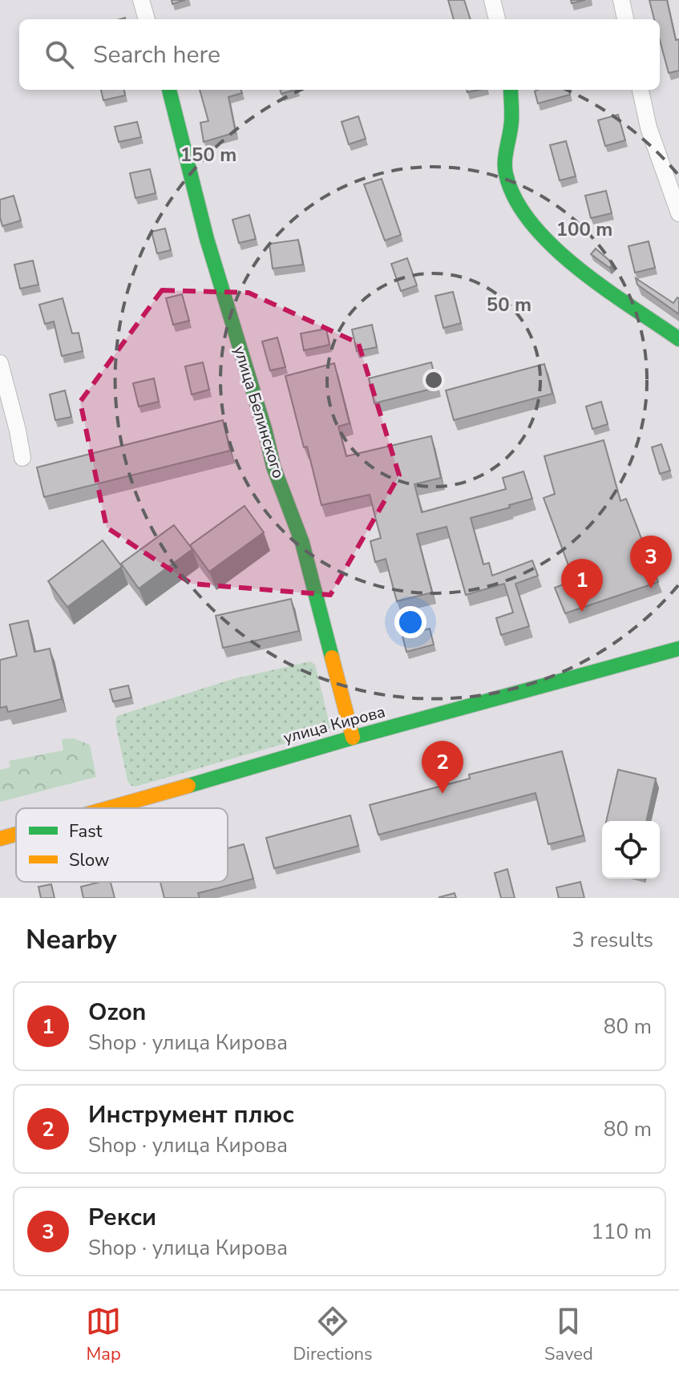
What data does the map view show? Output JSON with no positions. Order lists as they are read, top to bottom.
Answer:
{
  "streets": {
    "street": ["улица Белинского", "улица Кирова"]
  },
  "crossings": [
    ["улица Белинского", "улица Кирова"]
  ],
  "legend": ["Fast", "Slow"],
  "page": {
    "search": "Search here",
    "pins": ["3", "1", "2"],
    "heading": ["Nearby", "3 results"],
    "list": [
      {
        "mark": "1",
        "name": "Ozon",
        "note": "Shop · улица Кирова",
        "value": "80 m"
      },
      {
        "mark": "2",
        "name": "Инструмент плюс",
        "note": "Shop · улица Кирова",
        "value": "80 m"
      },
      {
        "mark": "3",
        "name": "Рекси",
        "note": "Shop · улица Кирова",
        "value": "110 m"
      }
    ],
    "nav": ["Map", "Directions", "Saved"]
  },
  "rings": ["150 m", "100 m", "50 m"]
}
